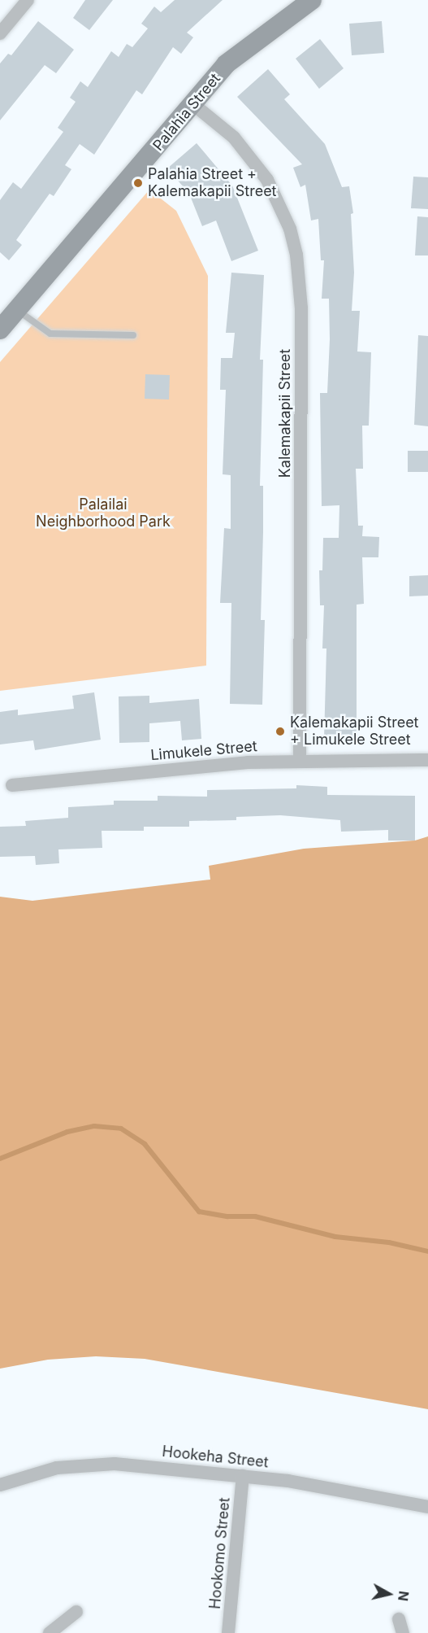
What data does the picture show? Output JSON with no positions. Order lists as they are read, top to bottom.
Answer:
{
  "streets": {
    "street": [
      "Palahia Street",
      "Kalemakapii Street",
      "Limukele Street",
      "Hookeha Street",
      "Hookomo Street"
    ]
  },
  "crossings": [
    ["Palahia Street", "Kalemakapii Street"],
    ["Kalemakapii Street", "Limukele Street"],
    ["Hookeha Street", "Hookomo Street"]
  ],
  "parks": ["Palailai Neighborhood Park"],
  "places": ["Palahia Street + Kalemakapii Street", "Kalemakapii Street + Limukele Street"],
  "north": "right"
}
